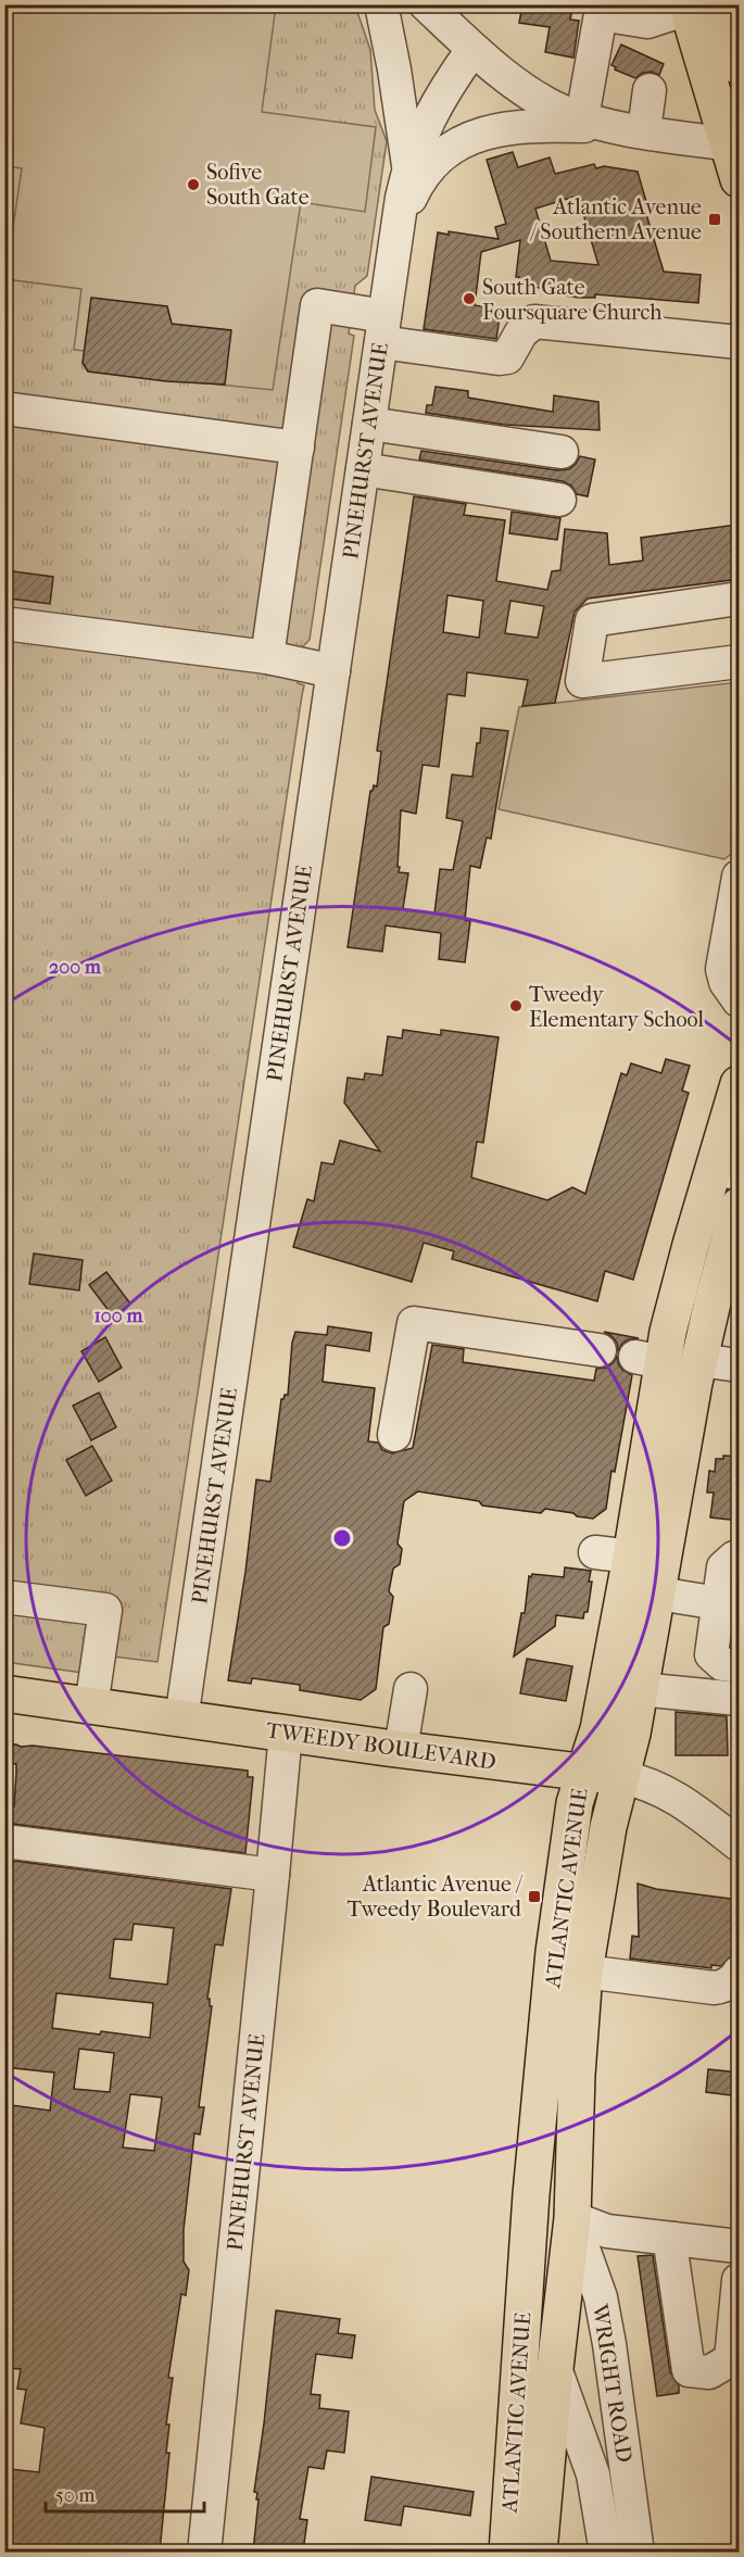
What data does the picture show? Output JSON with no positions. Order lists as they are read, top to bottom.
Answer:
{
  "streets": {
    "main road": ["TWEEDY BOULEVARD", "ATLANTIC AVENUE"],
    "street": ["PINEHURST AVENUE", "WRIGHT ROAD"]
  },
  "crossings": [
    ["PINEHURST AVENUE", "TWEEDY BOULEVARD"],
    ["TWEEDY BOULEVARD", "ATLANTIC AVENUE"],
    ["ATLANTIC AVENUE", "WRIGHT ROAD"]
  ],
  "places": {
    "other": ["Sofive South Gate", "South Gate Foursquare Church", "Tweedy Elementary School"],
    "transit": ["Atlantic Avenue / Southern Avenue", "Atlantic Avenue / Tweedy Boulevard"]
  },
  "scale_bar": "50 m",
  "rings": ["200 m", "100 m"]
}
